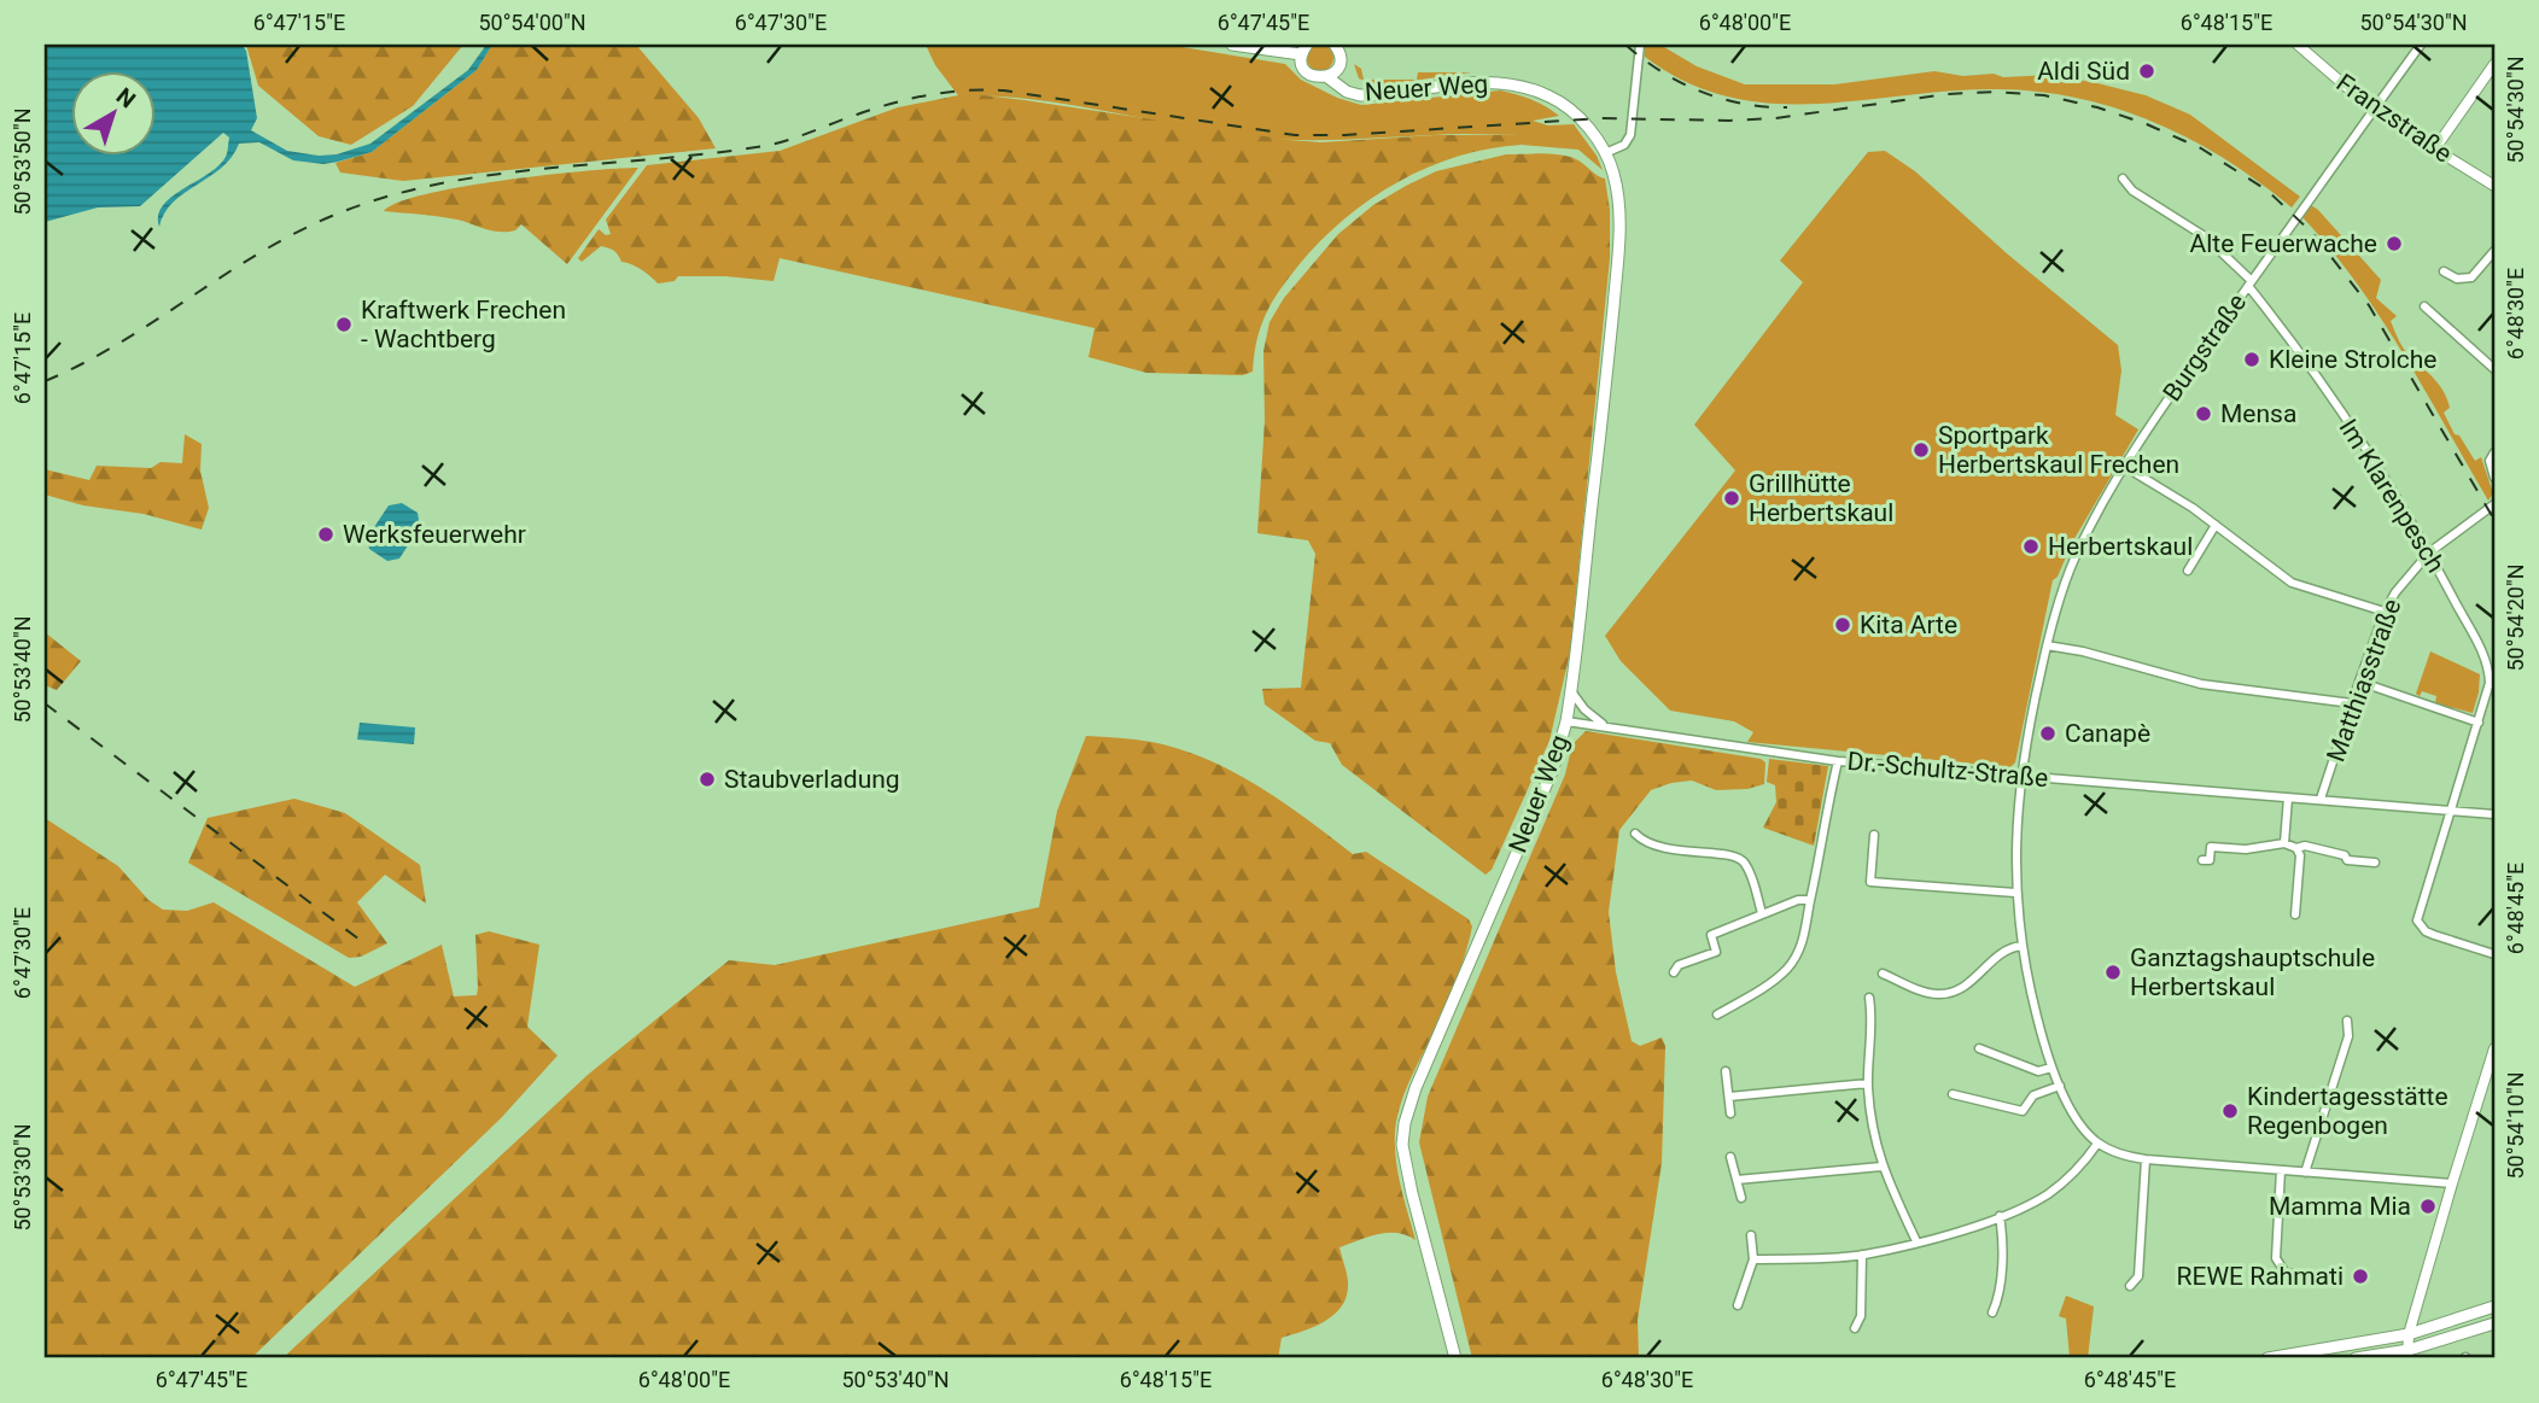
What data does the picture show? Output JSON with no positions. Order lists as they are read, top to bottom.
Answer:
{
  "streets": {
    "main road": ["Neuer Weg"],
    "street": [
      "Franzstraße",
      "Burgstraße",
      "Im Klarenpesch",
      "Matthiasstraße",
      "Dr.-Schultz-Straße"
    ]
  },
  "crossings": [
    ["Neuer Weg", "Dr.-Schultz-Straße"],
    ["Franzstraße", "Burgstraße"],
    ["Burgstraße", "Im Klarenpesch"],
    ["Burgstraße", "Dr.-Schultz-Straße"],
    ["Im Klarenpesch", "Matthiasstraße"],
    ["Im Klarenpesch", "Dr.-Schultz-Straße"],
    ["Matthiasstraße", "Dr.-Schultz-Straße"]
  ],
  "places": [
    "Aldi Süd",
    "Alte Feuerwache",
    "Kraftwerk Frechen - Wachtberg",
    "Kleine Strolche",
    "Mensa",
    "Sportpark Herbertskaul Frechen",
    "Grillhütte Herbertskaul",
    "Werksfeuerwehr",
    "Herbertskaul",
    "Kita Arte",
    "Canapè",
    "Staubverladung",
    "Ganztagshauptschule Herbertskaul",
    "Kindertagesstätte Regenbogen",
    "Mamma Mia",
    "REWE Rahmati"
  ],
  "north": "top right",
  "coordinates": [
    "6°47'15\"E",
    "50°54'00\"N",
    "6°47'30\"E",
    "6°47'45\"E",
    "6°48'00\"E",
    "6°48'15\"E",
    "50°54'30\"N",
    "50°53'50\"N",
    "6°48'30\"E",
    "50°54'20\"N",
    "50°53'40\"N",
    "6°48'45\"E",
    "50°54'10\"N",
    "50°53'30\"N"
  ]
}
